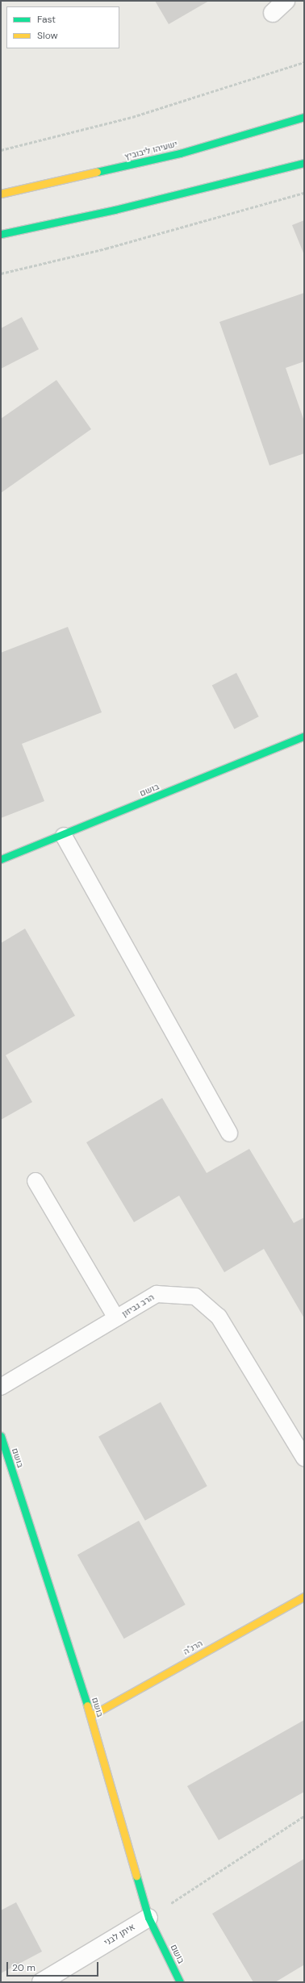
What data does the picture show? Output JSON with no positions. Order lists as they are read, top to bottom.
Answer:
{
  "streets": {
    "street": [
      "ישעיהו ליבוביץ",
      "בושם",
      "הרנ\"ה",
      "איתן לבני"
    ],
    "lane": ["הרב גביזון"]
  },
  "crossings": [
    ["בושם", "הרנ\"ה"],
    ["בושם", "איתן לבני"]
  ],
  "legend": ["Fast", "Slow"],
  "scale_bar": "20 m"
}
